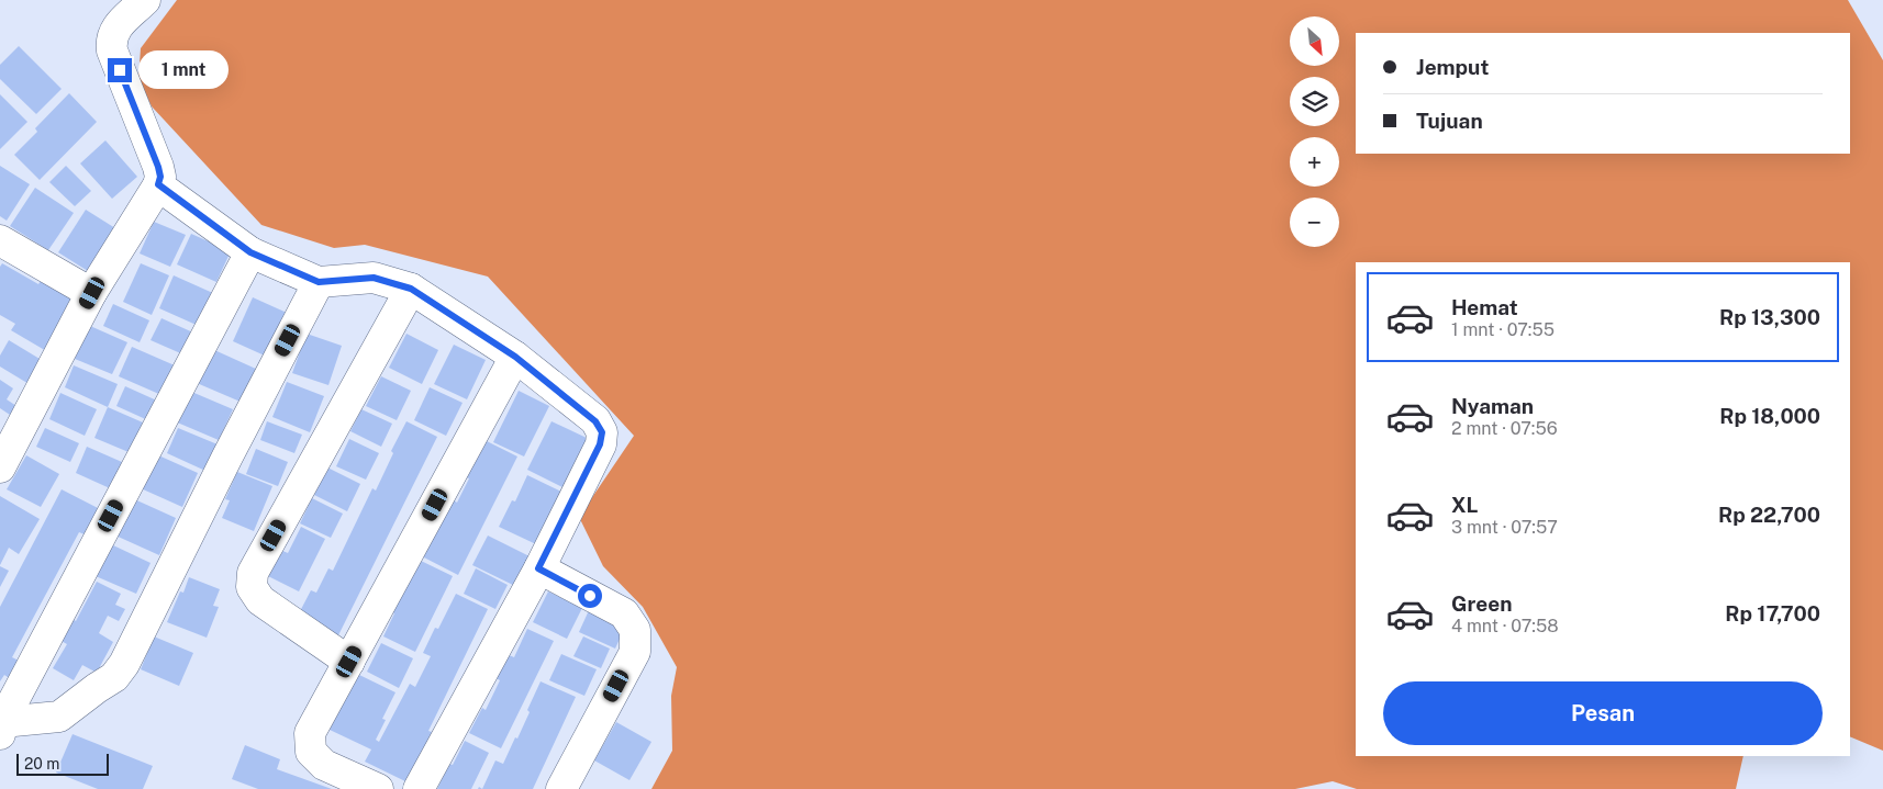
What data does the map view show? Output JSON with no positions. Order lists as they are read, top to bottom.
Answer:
{
  "scale_bar": "20 m",
  "north": "bottom right",
  "page": {
    "map_buttons": ["+", "−"],
    "banner": ["Jemput", "Tujuan"],
    "bubble": "1 mnt",
    "list": [
      {
        "name": "Hemat",
        "note": "1 mnt · 07:55",
        "value": "Rp 13,300"
      },
      {
        "name": "Nyaman",
        "note": "2 mnt · 07:56",
        "value": "Rp 18,000"
      },
      {
        "name": "XL",
        "note": "3 mnt · 07:57",
        "value": "Rp 22,700"
      },
      {
        "name": "Green",
        "note": "4 mnt · 07:58",
        "value": "Rp 17,700"
      }
    ],
    "buttons": "Pesan",
    "scale": "20 m"
  }
}
